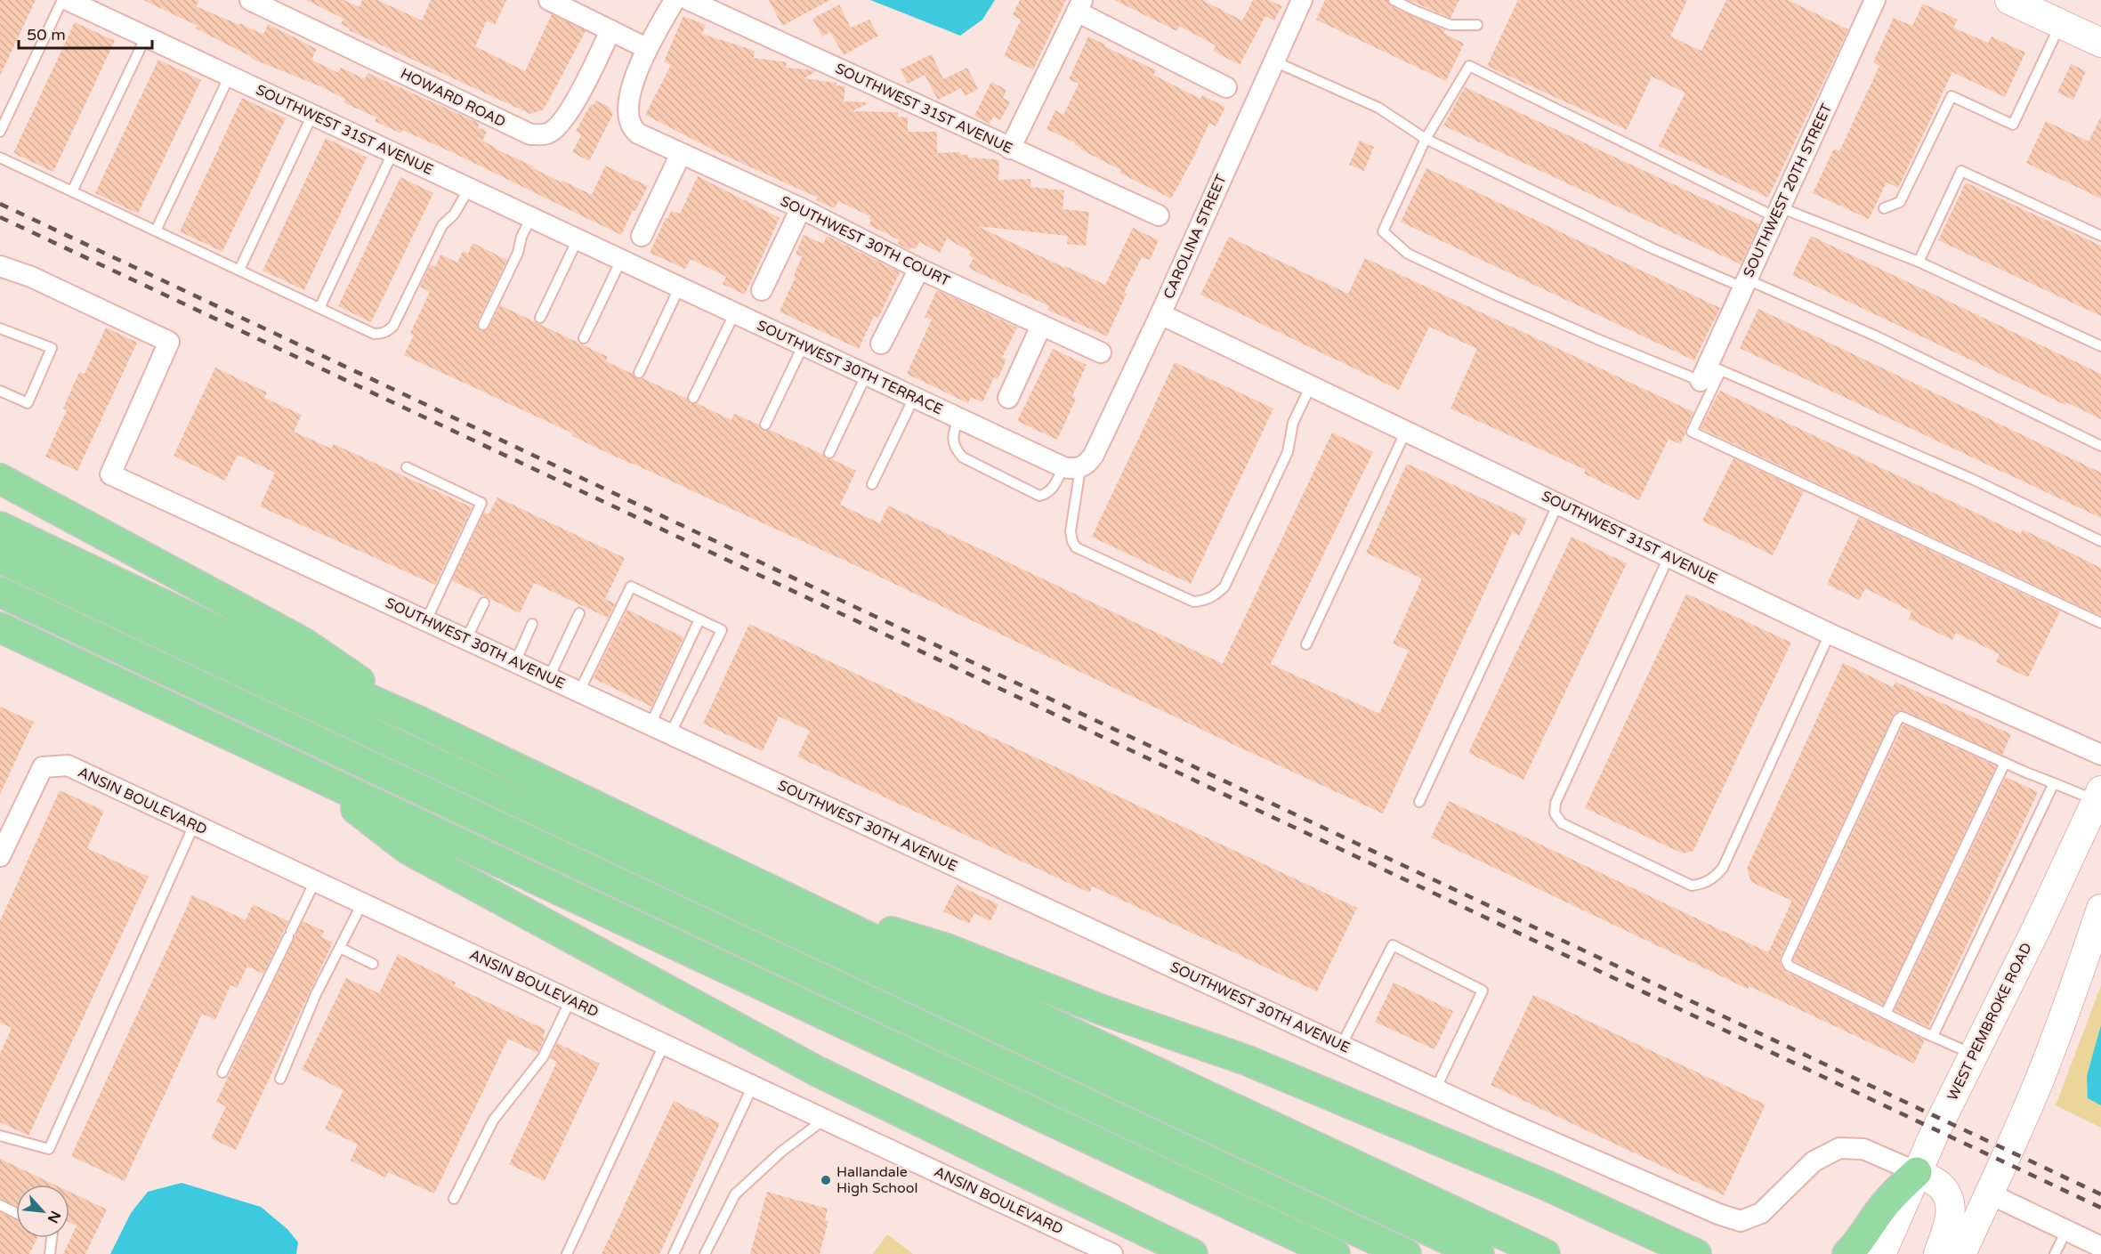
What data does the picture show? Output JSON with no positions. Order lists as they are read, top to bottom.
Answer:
{
  "streets": {
    "main road": ["WEST PEMBROKE ROAD"],
    "street": [
      "HOWARD ROAD",
      "SOUTHWEST 31ST AVENUE",
      "SOUTHWEST 20TH STREET",
      "CAROLINA STREET",
      "SOUTHWEST 30TH COURT",
      "SOUTHWEST 30TH TERRACE",
      "SOUTHWEST 30TH AVENUE",
      "ANSIN BOULEVARD"
    ]
  },
  "crossings": [
    ["SOUTHWEST 31ST AVENUE", "CAROLINA STREET"],
    ["SOUTHWEST 31ST AVENUE", "SOUTHWEST 30TH TERRACE"],
    ["CAROLINA STREET", "SOUTHWEST 30TH TERRACE"],
    ["SOUTHWEST 30TH AVENUE", "WEST PEMBROKE ROAD"]
  ],
  "places": ["Hallandale High School"],
  "scale_bar": "50 m",
  "north": "bottom right"
}
